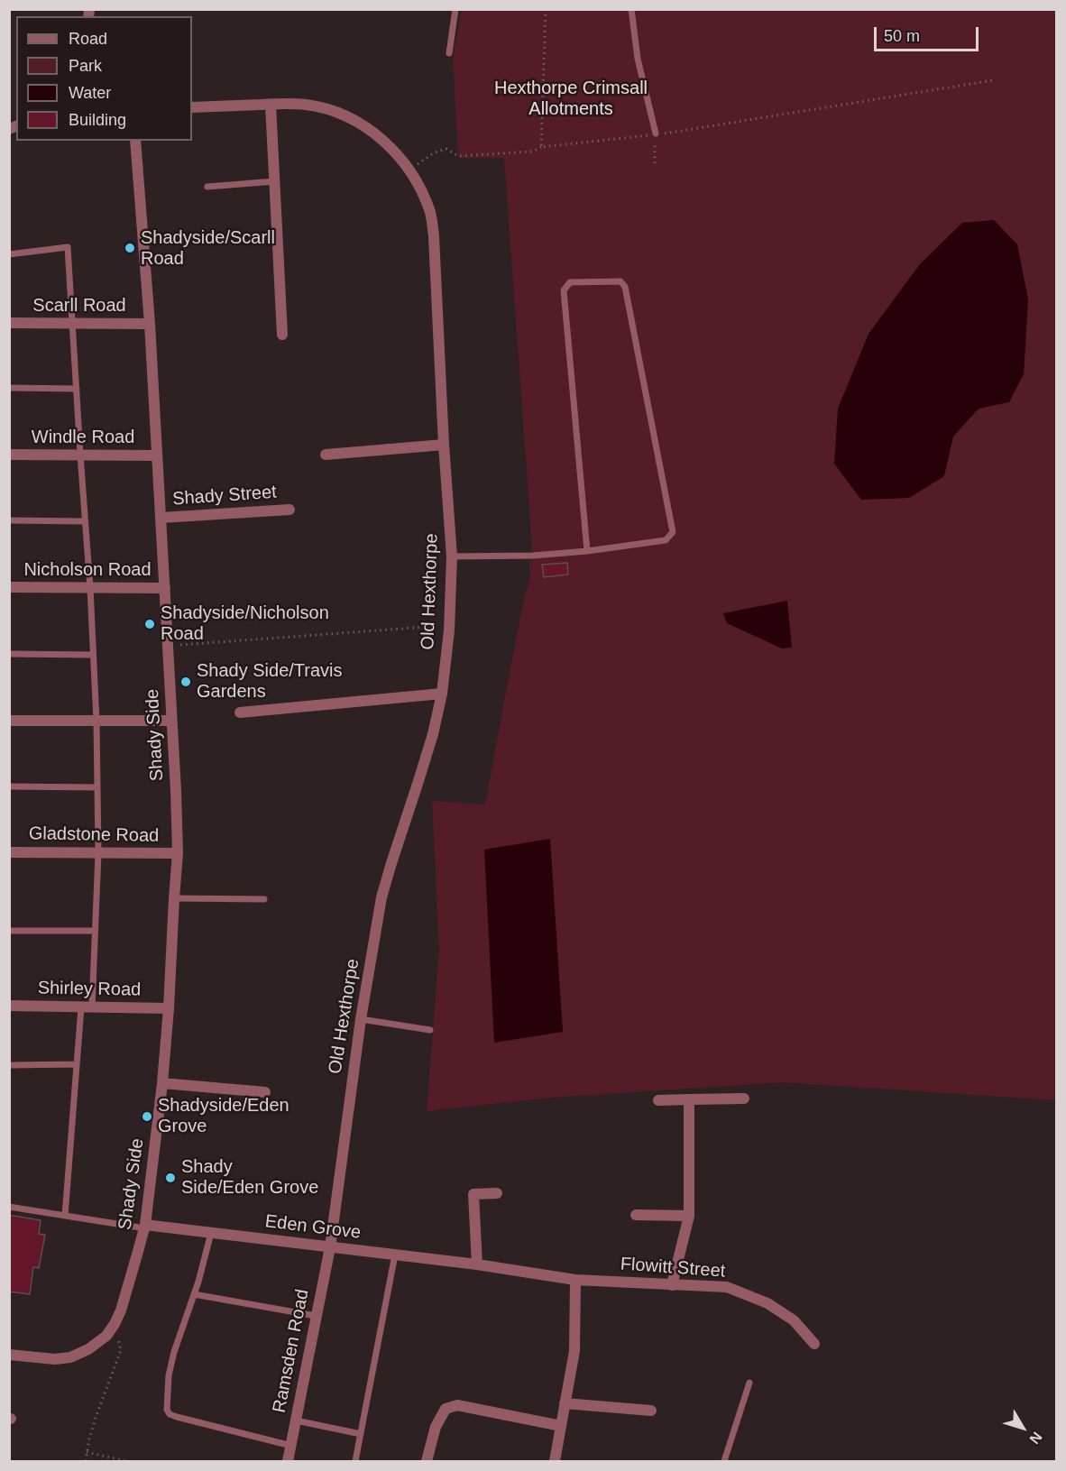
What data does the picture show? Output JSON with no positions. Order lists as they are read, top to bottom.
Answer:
{
  "streets": {
    "street": [
      "Scarll Road",
      "Windle Road",
      "Shady Street",
      "Nicholson Road",
      "Old Hexthorpe",
      "Shady Side",
      "Gladstone Road",
      "Shirley Road",
      "Eden Grove",
      "Flowitt Street",
      "Ramsden Road"
    ]
  },
  "crossings": [
    ["Scarll Road", "Shady Side"],
    ["Windle Road", "Shady Side"],
    ["Shady Street", "Shady Side"],
    ["Nicholson Road", "Shady Side"],
    ["Old Hexthorpe", "Eden Grove"],
    ["Old Hexthorpe", "Ramsden Road"],
    ["Shady Side", "Gladstone Road"],
    ["Shady Side", "Shirley Road"],
    ["Shady Side", "Eden Grove"],
    ["Eden Grove", "Flowitt Street"],
    ["Eden Grove", "Ramsden Road"]
  ],
  "parks": ["Hexthorpe Crimsall Allotments"],
  "places": [
    "Shadyside/Scarll Road",
    "Shadyside/Nicholson Road",
    "Shady Side/Travis Gardens",
    "Shadyside/Eden Grove",
    "Shady Side/Eden Grove"
  ],
  "legend": [
    "Road",
    "Park",
    "Water",
    "Building"
  ],
  "scale_bar": "50 m",
  "north": "bottom right"
}
